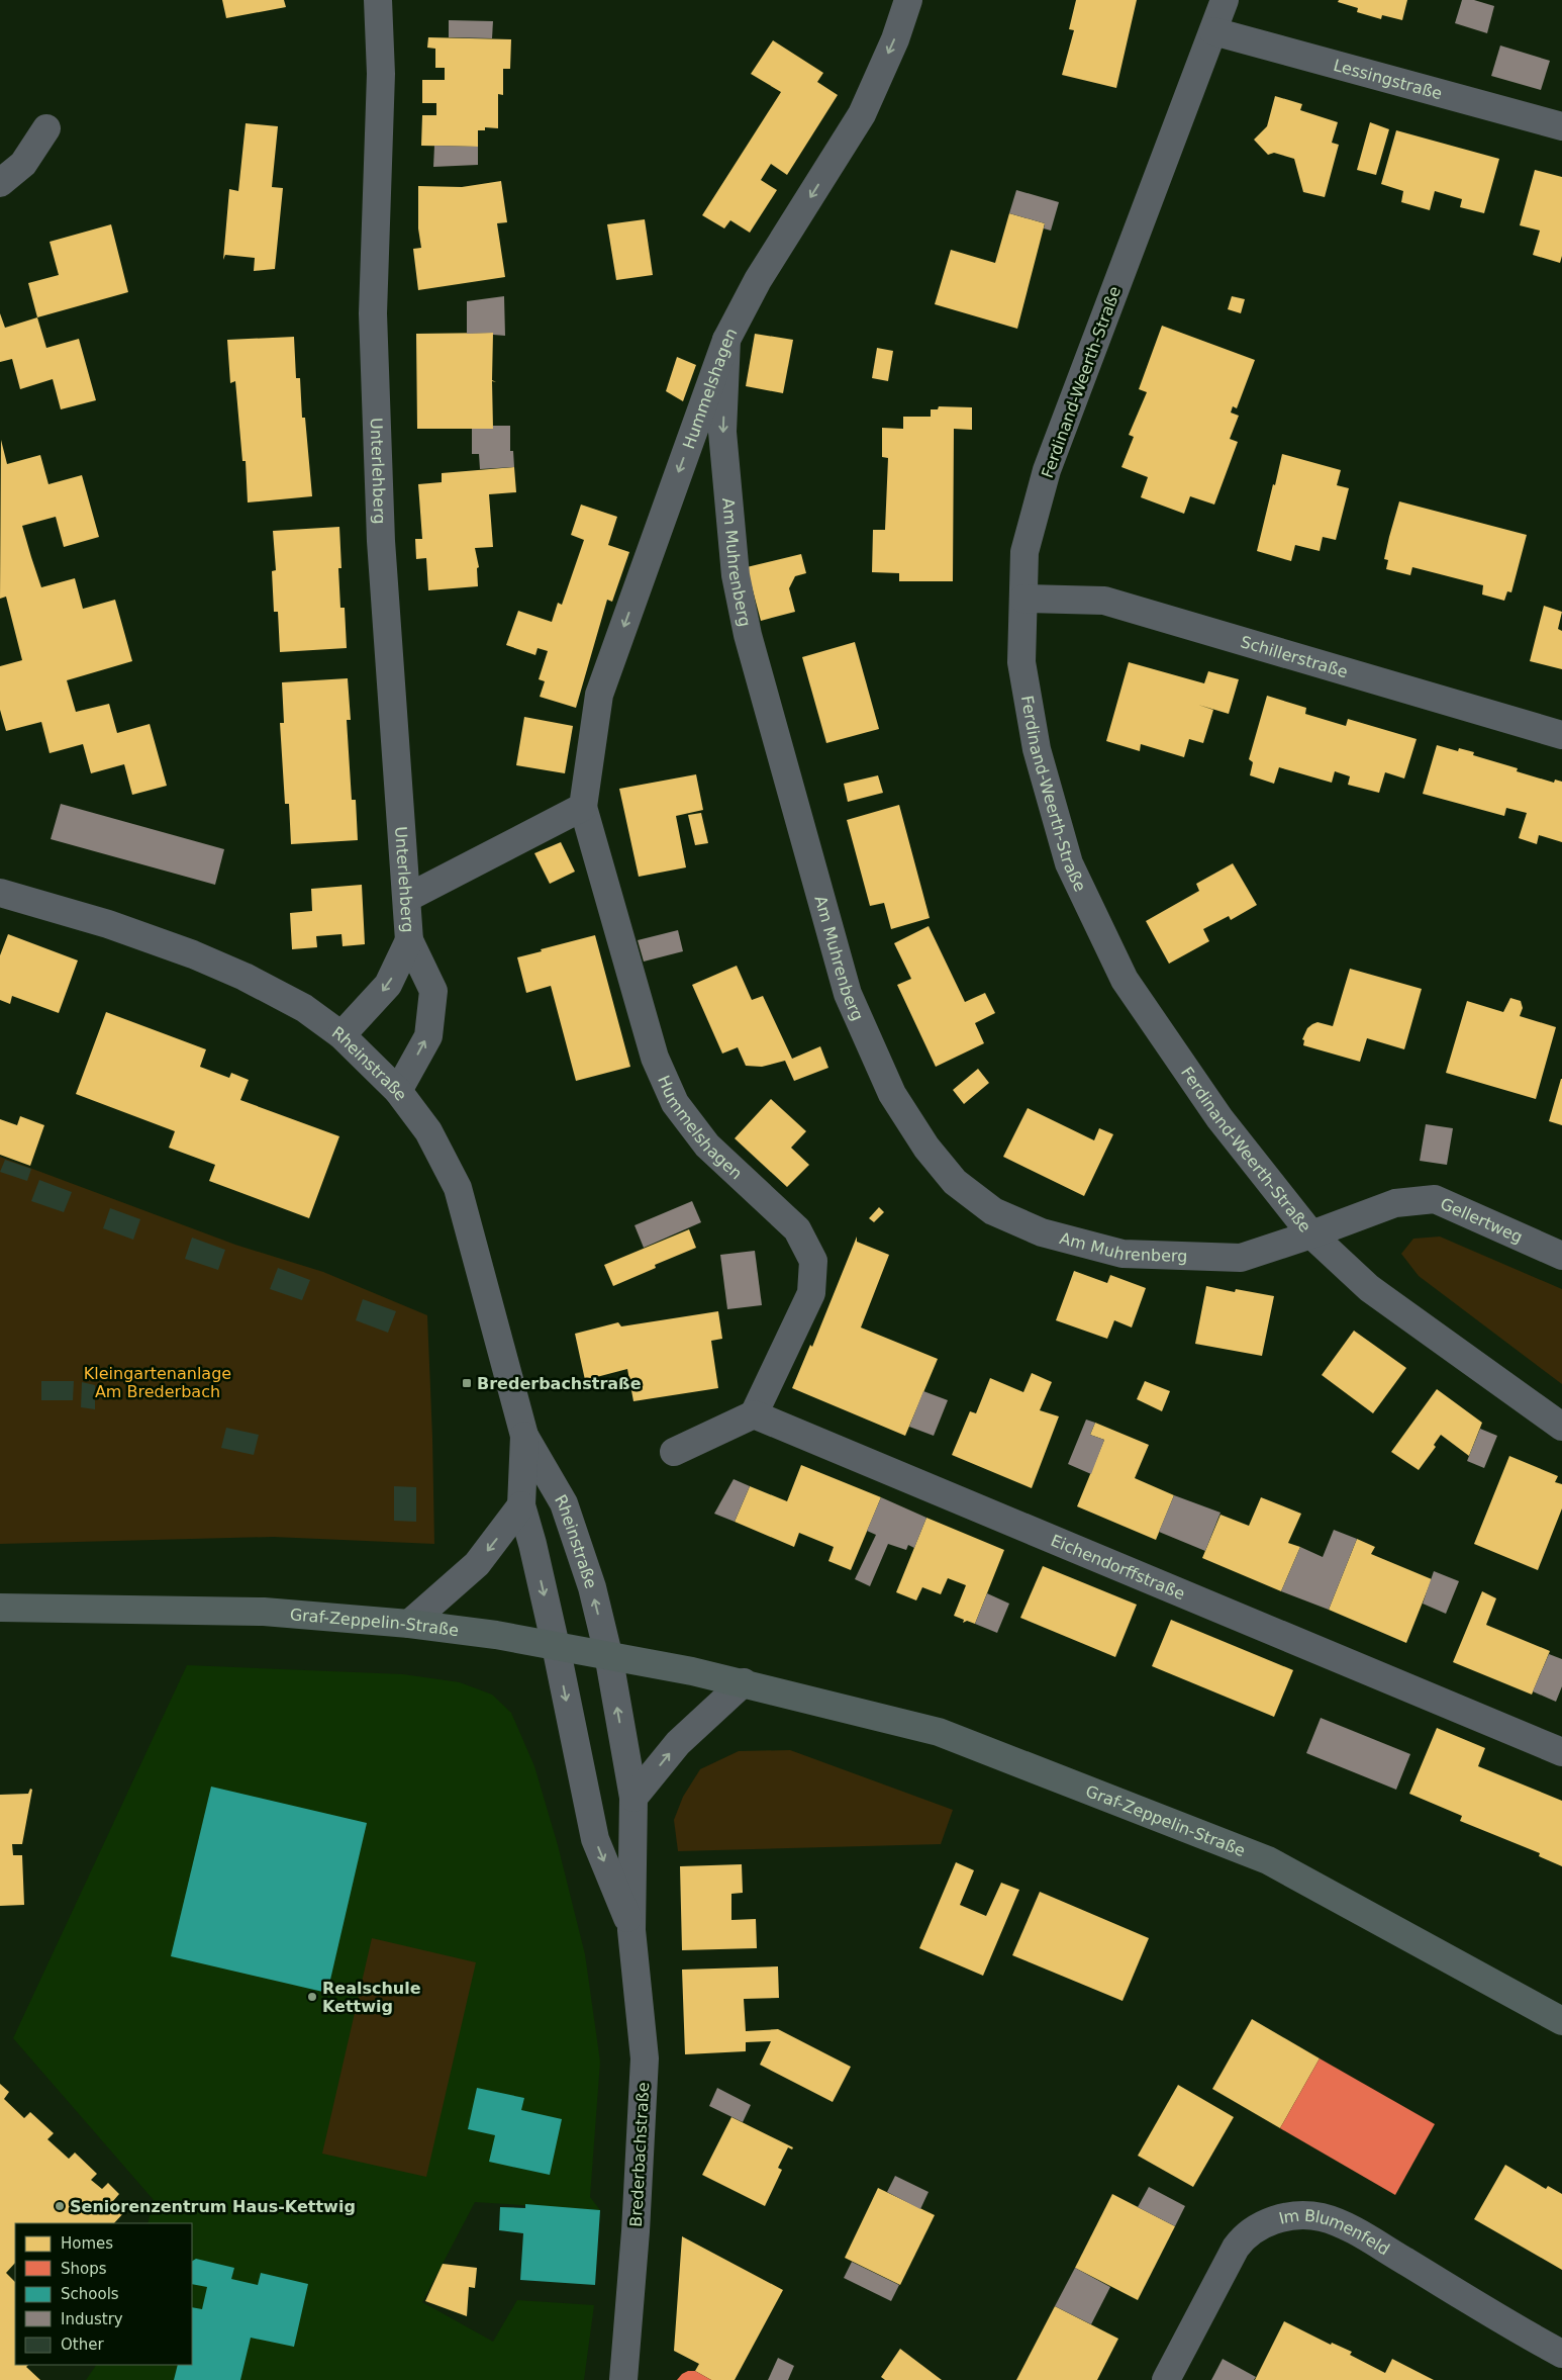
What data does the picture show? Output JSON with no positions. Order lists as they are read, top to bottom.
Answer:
{
  "streets": {
    "main road": ["Graf-Zeppelin-Straße"],
    "street": [
      "Lessingstraße",
      "Ferdinand-Weerth-Straße",
      "Hummelshagen",
      "Unterlehberg",
      "Am Muhrenberg",
      "Schillerstraße",
      "Rheinstraße",
      "Gellertweg",
      "Eichendorffstraße",
      "Brederbachstraße",
      "Im Blumenfeld"
    ]
  },
  "crossings": [
    ["Lessingstraße", "Ferdinand-Weerth-Straße"],
    ["Ferdinand-Weerth-Straße", "Am Muhrenberg"],
    ["Ferdinand-Weerth-Straße", "Schillerstraße"],
    ["Ferdinand-Weerth-Straße", "Gellertweg"],
    ["Hummelshagen", "Am Muhrenberg"],
    ["Hummelshagen", "Eichendorffstraße"],
    ["Unterlehberg", "Rheinstraße"],
    ["Am Muhrenberg", "Gellertweg"],
    ["Rheinstraße", "Graf-Zeppelin-Straße"],
    ["Rheinstraße", "Brederbachstraße"],
    ["Graf-Zeppelin-Straße", "Brederbachstraße"]
  ],
  "one_way": ["Hummelshagen", "Am Muhrenberg"],
  "parks": ["Kleingartenanlage Am Brederbach"],
  "places": {
    "transit": ["Brederbachstraße"],
    "other": ["Realschule Kettwig", "Seniorenzentrum Haus-Kettwig"]
  },
  "legend": [
    "Homes",
    "Shops",
    "Schools",
    "Industry",
    "Other"
  ]
}
